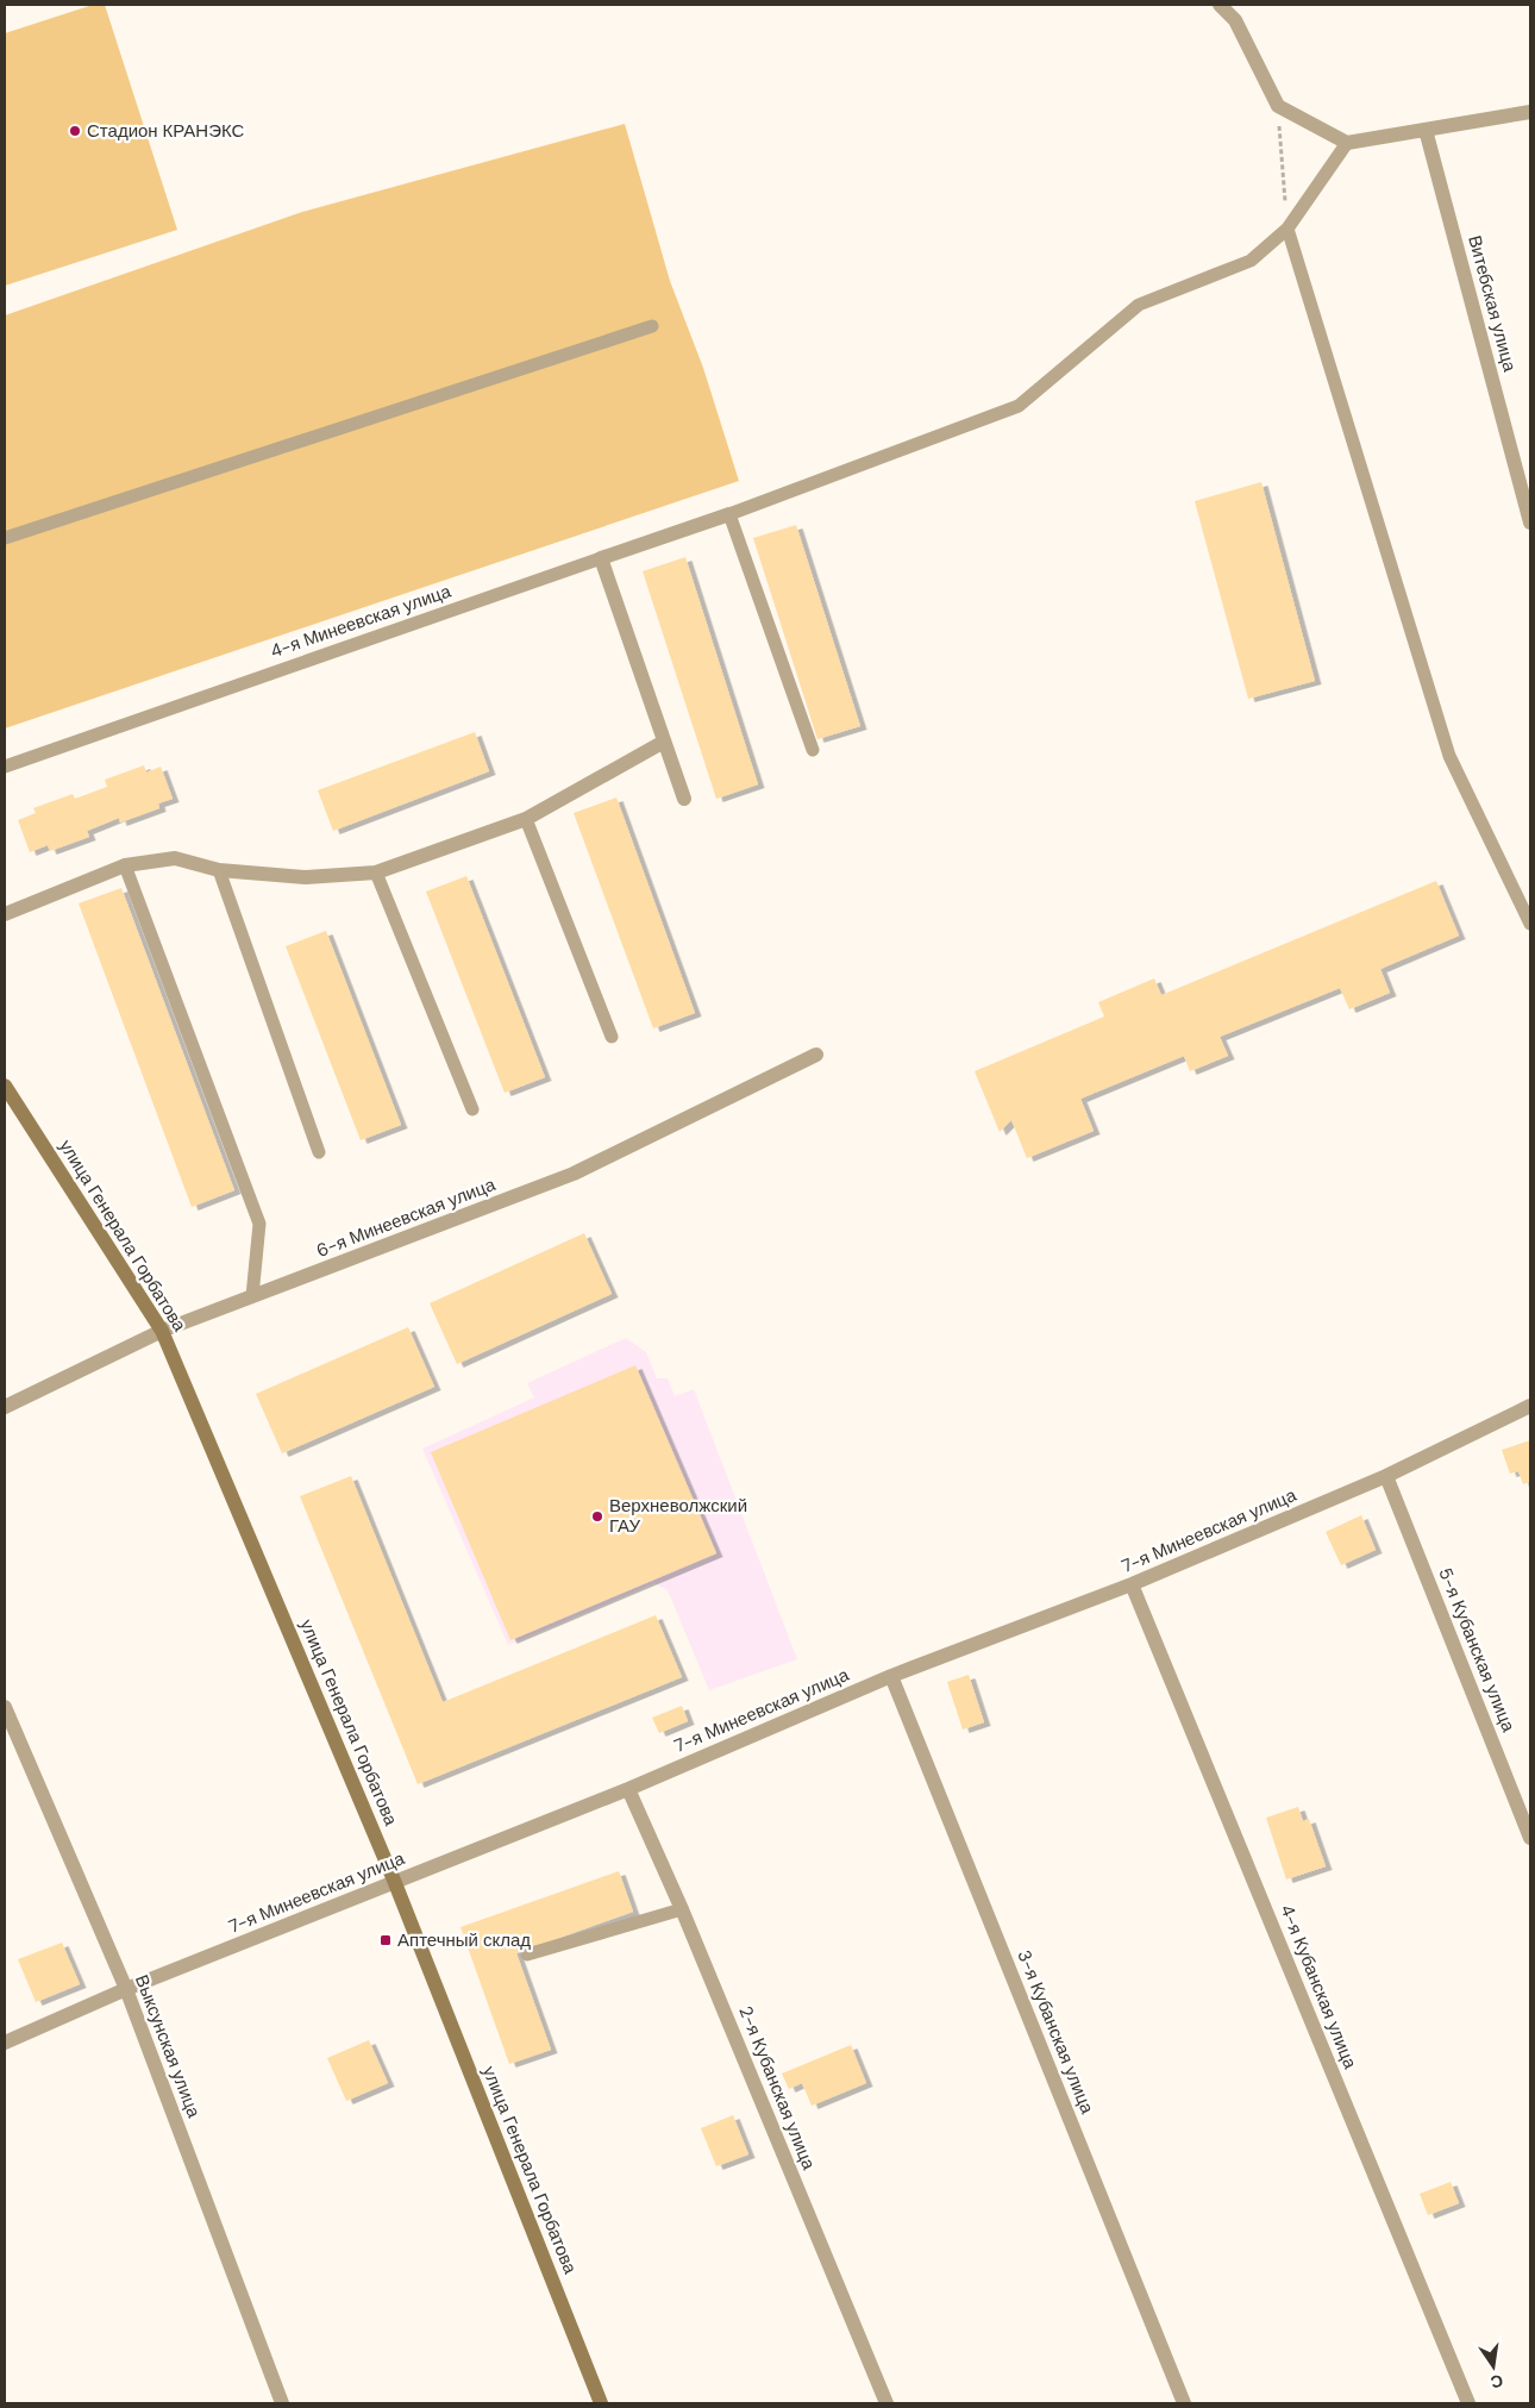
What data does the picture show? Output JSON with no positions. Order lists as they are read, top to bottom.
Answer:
{
  "streets": {
    "street": [
      "Витебская улица",
      "4-я Минеевская улица",
      "6-я Минеевская улица",
      "улица Генерала Горбатова",
      "7-я Минеевская улица",
      "5-я Кубанская улица",
      "4-я Кубанская улица",
      "3-я Кубанская улица",
      "Выксунская улица",
      "2-я Кубанская улица"
    ]
  },
  "crossings": [
    ["6-я Минеевская улица", "улица Генерала Горбатова"],
    ["улица Генерала Горбатова", "7-я Минеевская улица"],
    ["7-я Минеевская улица", "5-я Кубанская улица"],
    ["7-я Минеевская улица", "4-я Кубанская улица"],
    ["7-я Минеевская улица", "3-я Кубанская улица"],
    ["7-я Минеевская улица", "Выксунская улица"],
    ["7-я Минеевская улица", "2-я Кубанская улица"]
  ],
  "places": {
    "other": ["Стадион КРАНЭКС", "Верхневолжский ГАУ"],
    "transit": ["Аптечный склад"]
  },
  "north": "bottom"
}
